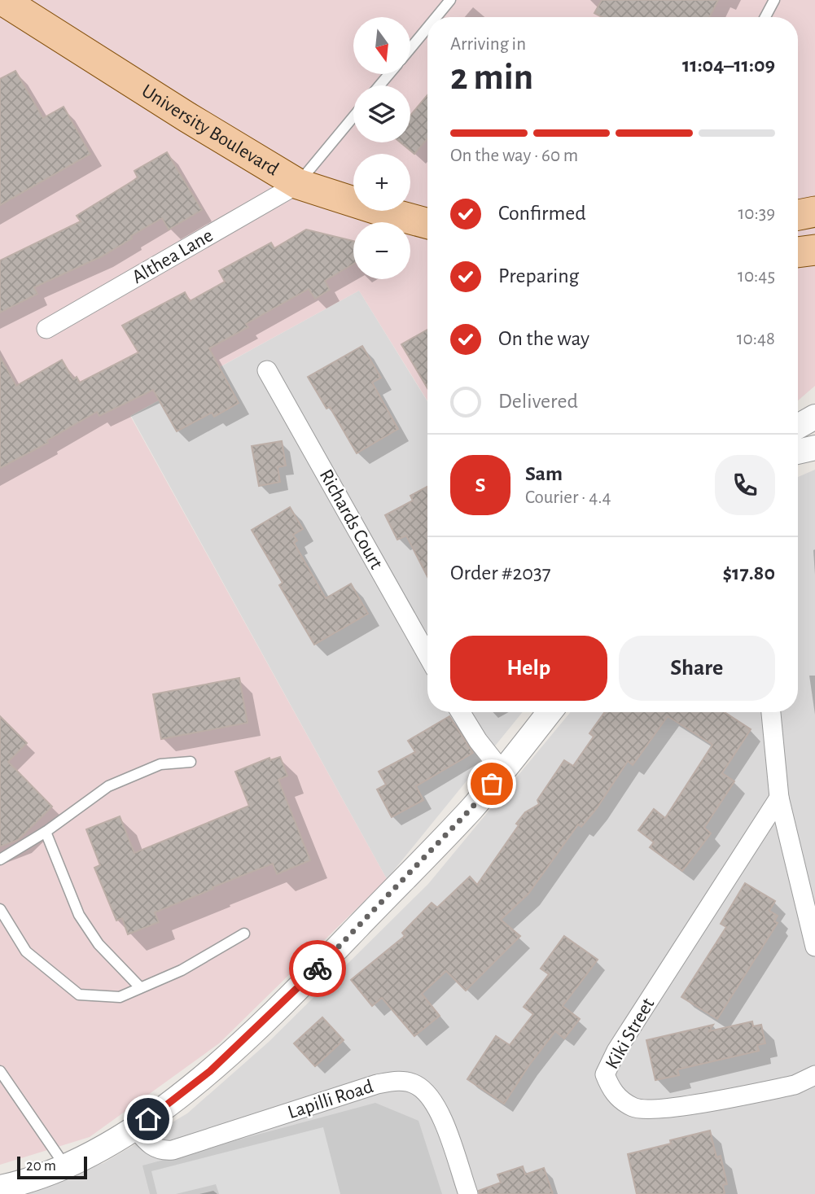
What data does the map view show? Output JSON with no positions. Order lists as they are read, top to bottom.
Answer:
{
  "streets": {
    "main road": ["University Boulevard"],
    "street": [
      "Althea Lane",
      "Richards Court",
      "Kiki Street",
      "Lapilli Road"
    ]
  },
  "crossings": [
    ["University Boulevard", "Althea Lane"]
  ],
  "scale_bar": "20 m",
  "north": "bottom",
  "page": {
    "map_buttons": ["+", "−"],
    "heading": ["2 min", "Arriving in", "11:04–11:09"],
    "panel": [
      "Sam",
      "Courier · 4.4",
      "Order #2037",
      "$17.80"
    ],
    "bar": "On the way · 60 m",
    "list": [
      ["Confirmed", "10:39"],
      ["Preparing", "10:45"],
      ["On the way", "10:48"],
      "Delivered"
    ],
    "round": "S",
    "buttons": ["Help", "Share"],
    "scale": "20 m"
  }
}
